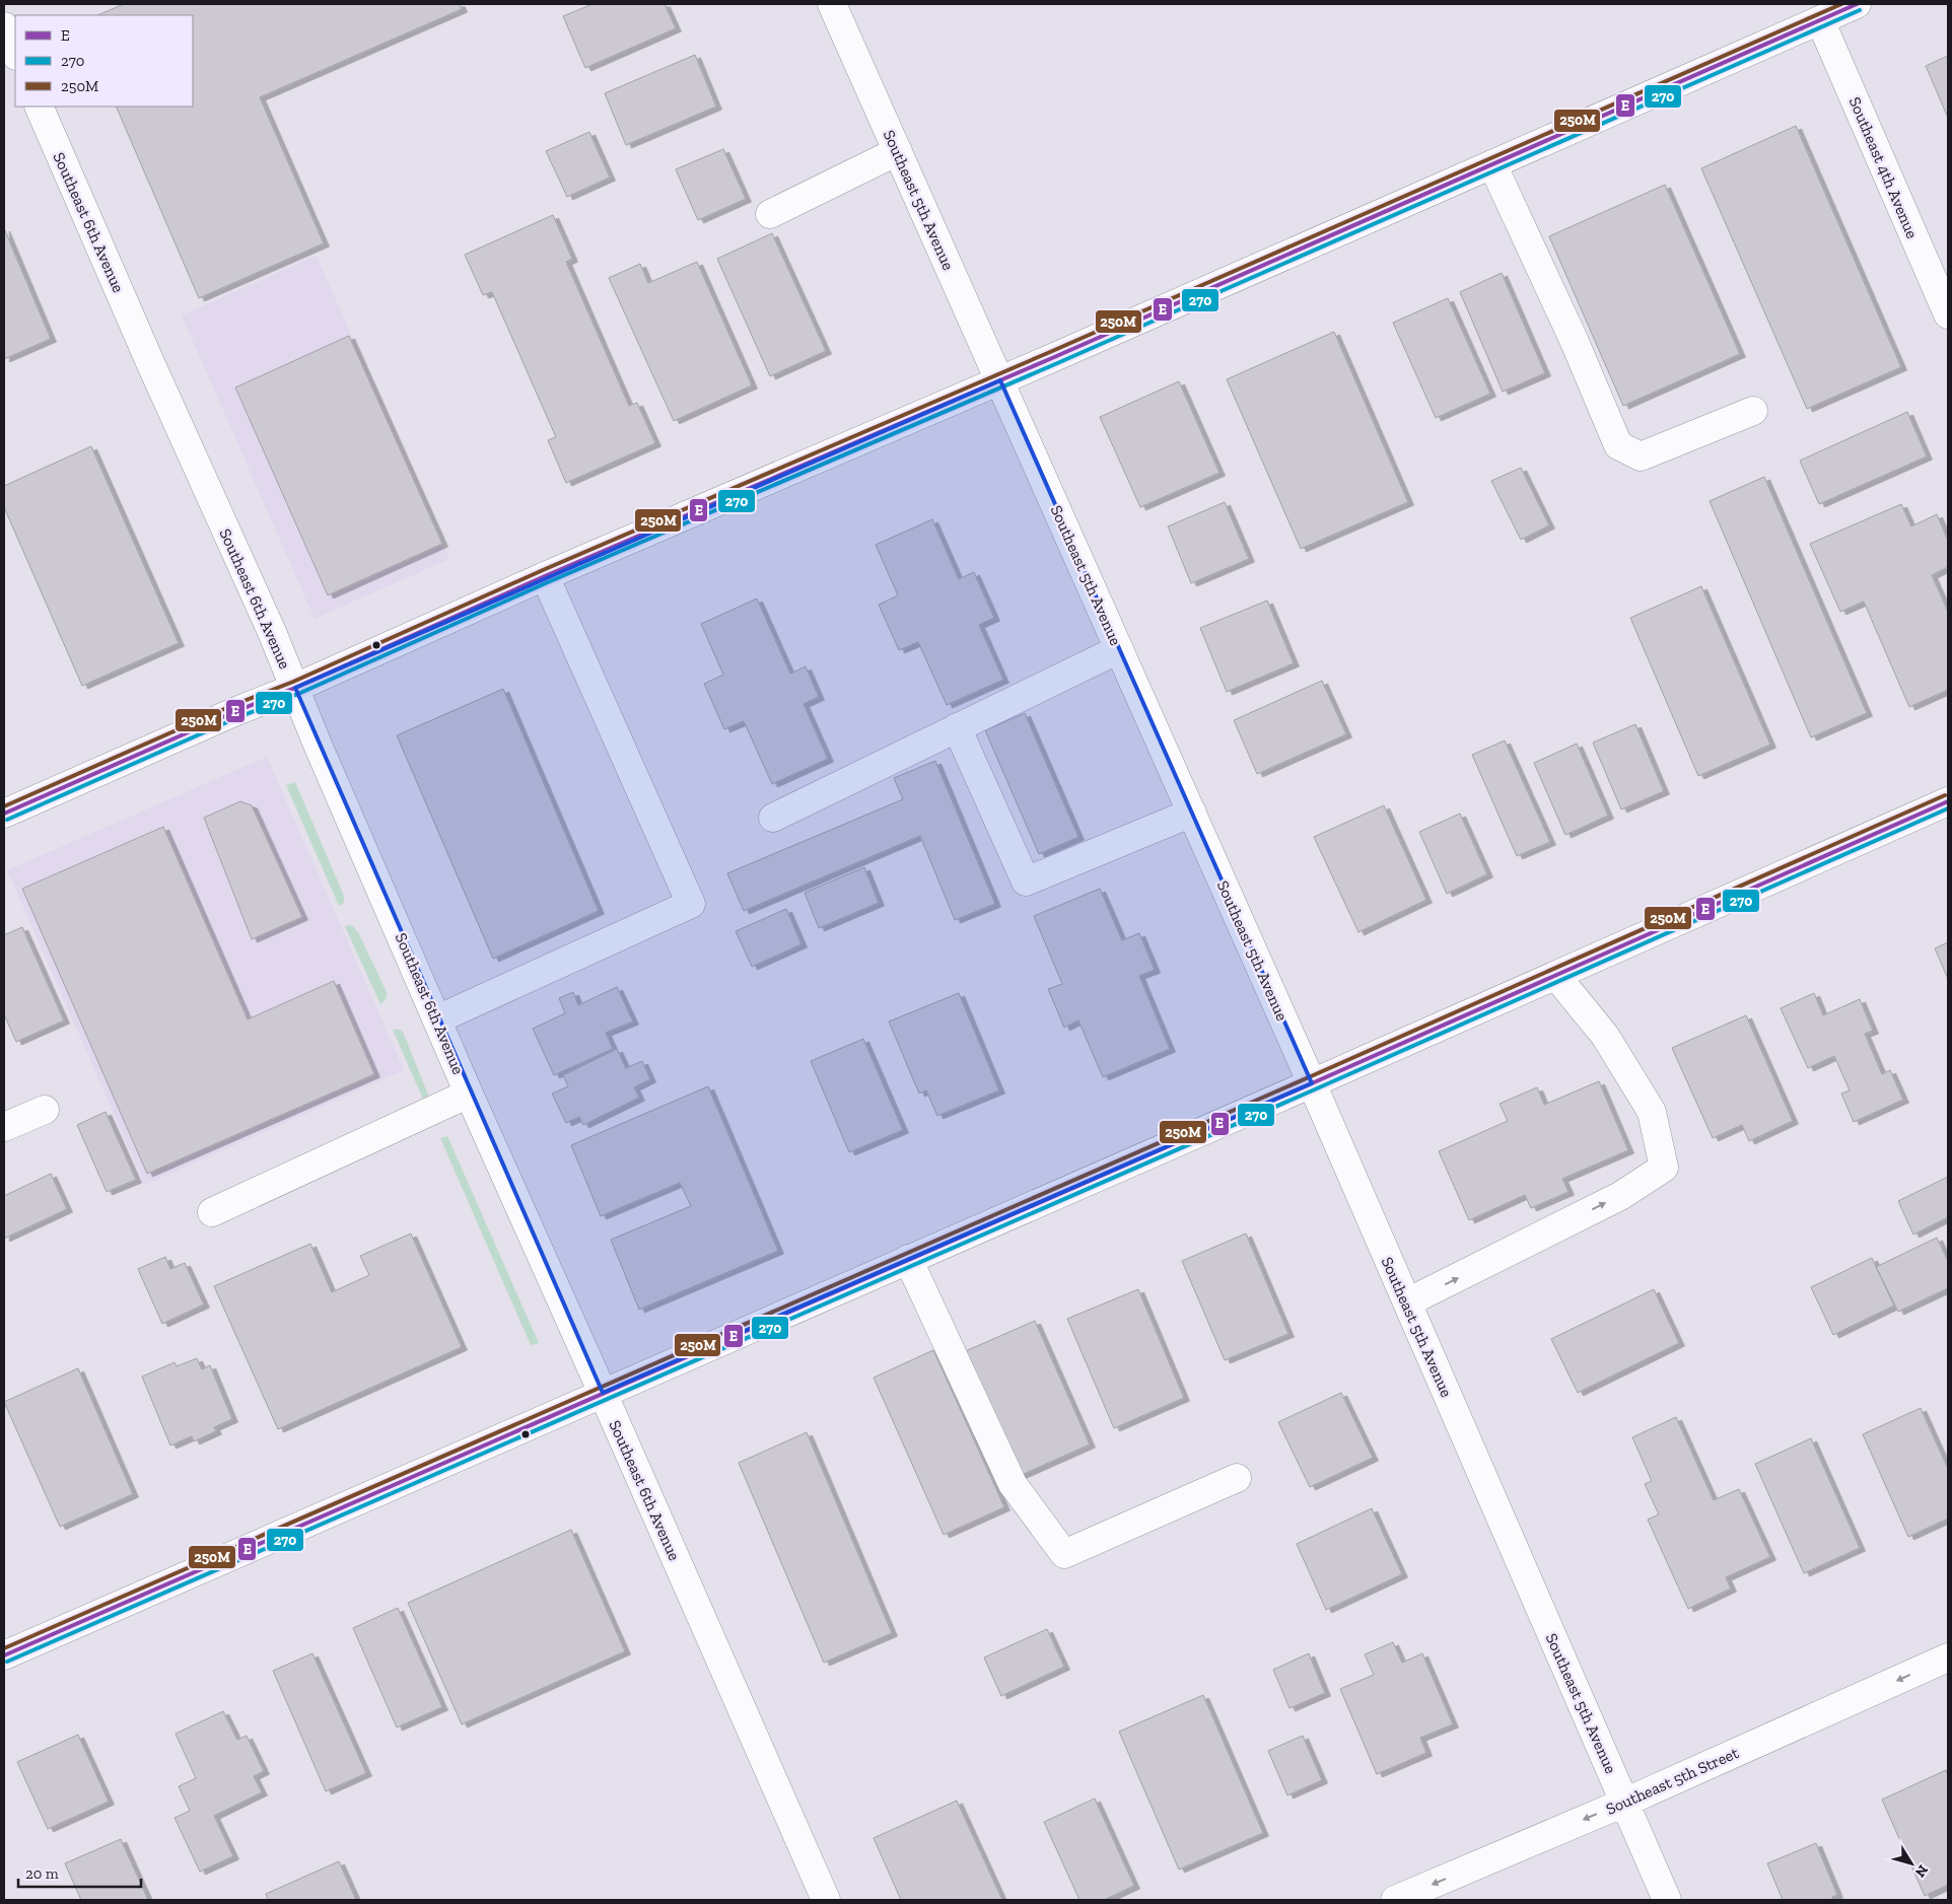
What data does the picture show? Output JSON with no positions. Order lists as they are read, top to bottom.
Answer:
{
  "streets": {
    "street": [
      "Southeast 4th Avenue",
      "Southeast 5th Avenue",
      "Southeast 6th Avenue",
      "Southeast 5th Street"
    ]
  },
  "crossings": [
    ["Southeast 5th Avenue", "Southeast 5th Street"]
  ],
  "one_way": ["Southeast 5th Street"],
  "lines": ["transit line E", "transit line 250M", "transit line 270"],
  "legend": ["E", "270", "250M"],
  "scale_bar": "20 m",
  "north": "bottom right"
}
